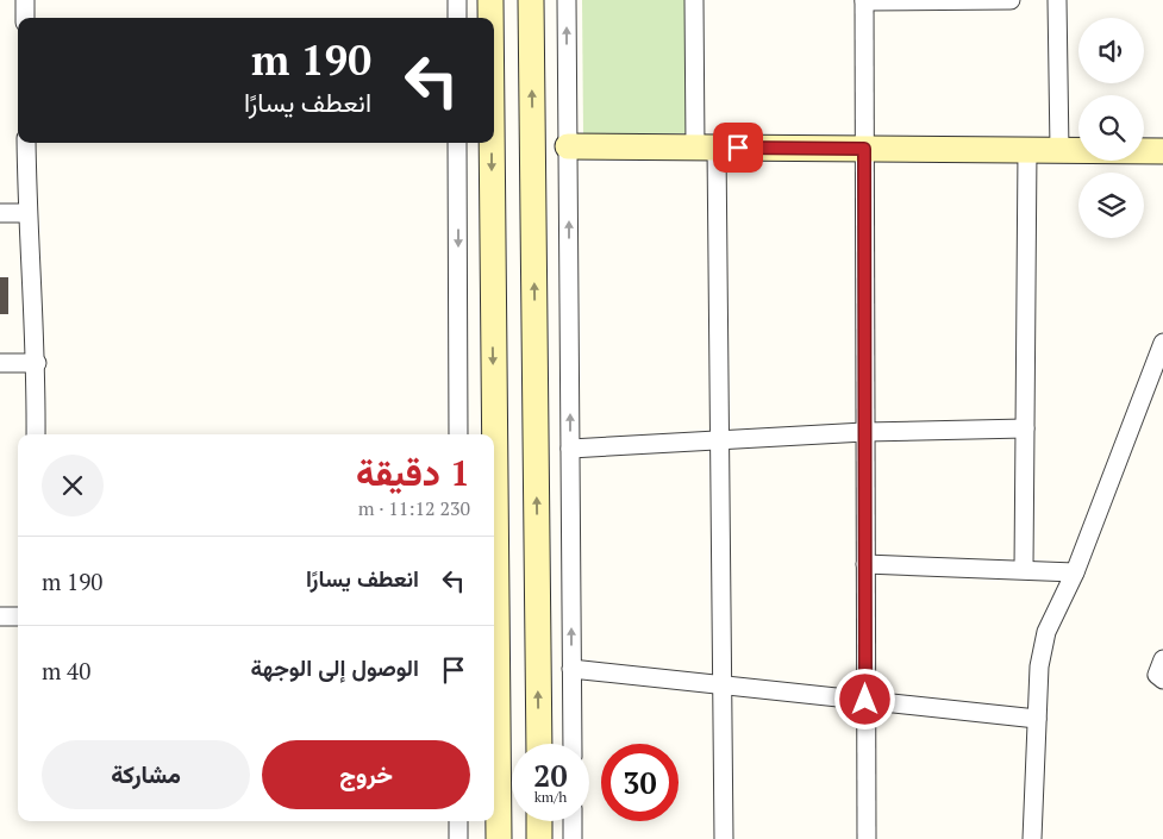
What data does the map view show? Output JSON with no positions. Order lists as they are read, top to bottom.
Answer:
{
  "page": {
    "turn": ["190 m", "انعطف يسارًا"],
    "heading": ["1 دقيقة", "230 m · 11:12"],
    "list": [
      {
        "name": "انعطف يسارًا",
        "value": "190 m"
      },
      {
        "name": "الوصول إلى الوجهة",
        "value": "40 m"
      }
    ],
    "buttons": ["خروج", "مشاركة"],
    "speed": "20 km/h",
    "limit": "30"
  }
}
